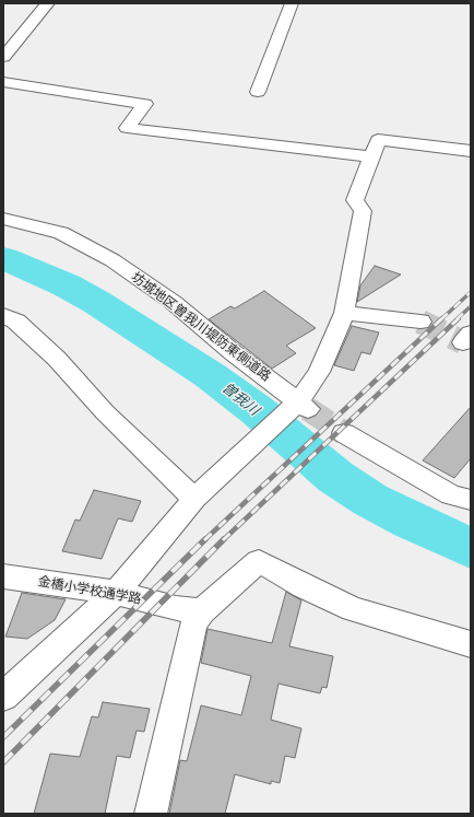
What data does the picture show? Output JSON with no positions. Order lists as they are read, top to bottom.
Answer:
{
  "streets": {
    "street": ["坊城地区曽我川堤防東側道路", "金橋小学校通学路"]
  },
  "water": ["曽我川"]
}
